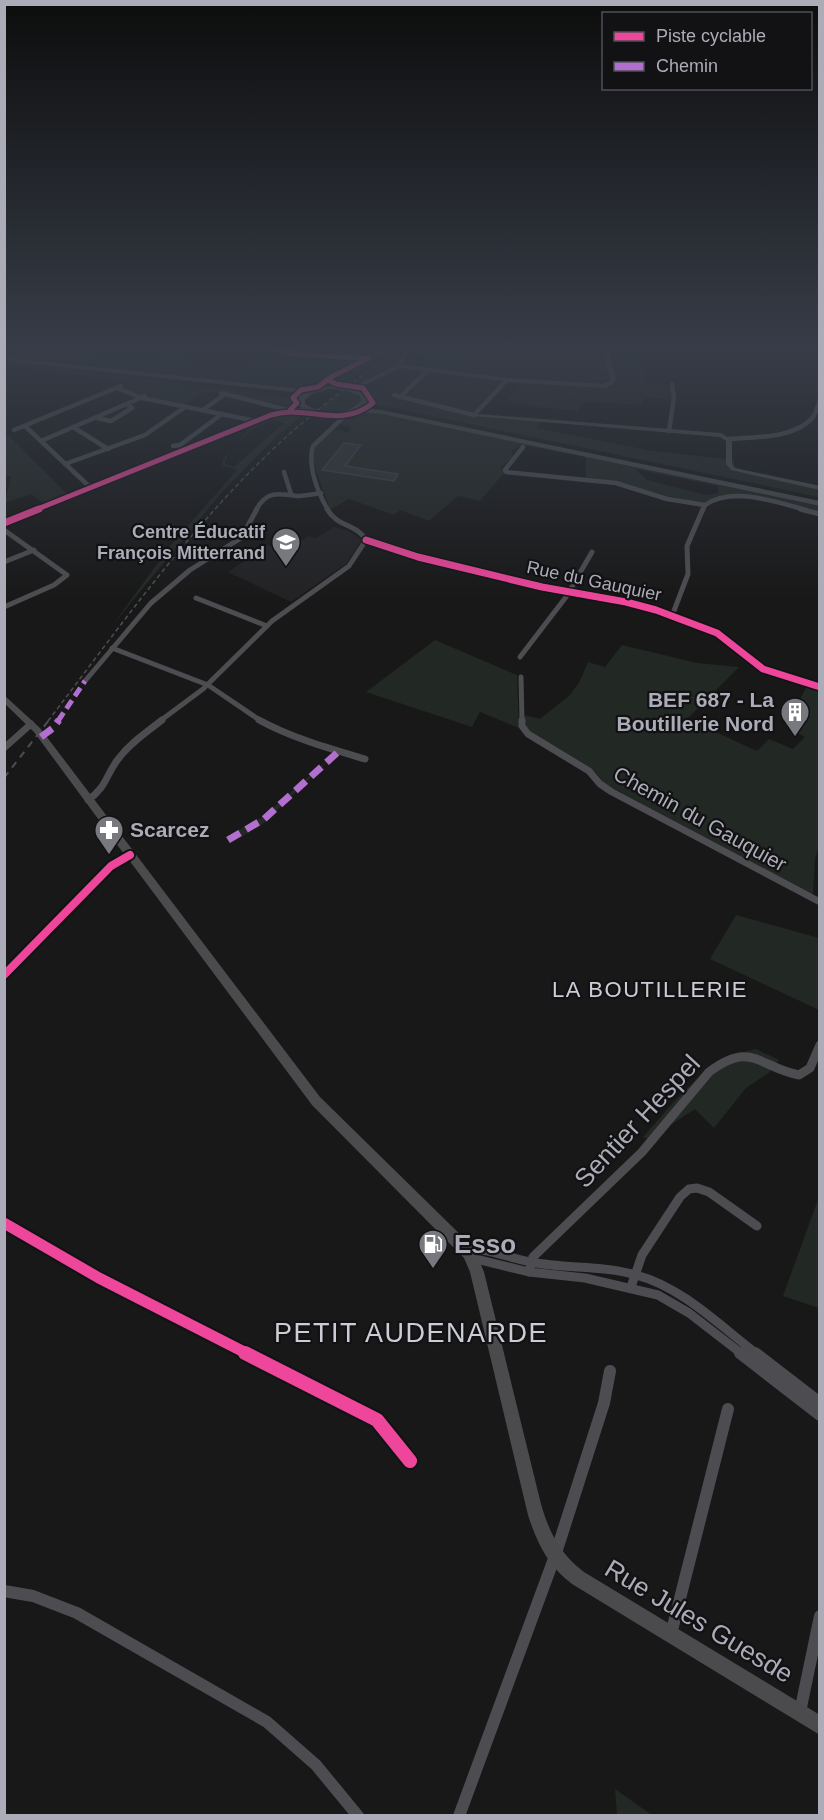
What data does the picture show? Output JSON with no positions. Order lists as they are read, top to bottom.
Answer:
{
  "streets": {
    "main road": ["Rue Jules Guesde"],
    "street": ["Rue du Gauquier", "Chemin du Gauquier", "Sentier Hespel"]
  },
  "districts": ["LA BOUTILLERIE", "PETIT AUDENARDE"],
  "places": {
    "school or university": ["Centre Éducatif François Mitterrand"],
    "building": ["BEF 687 - La Boutillerie Nord"],
    "pharmacy": ["Scarcez"],
    "fuel station": ["Esso"]
  },
  "legend": ["Piste cyclable", "Chemin"]
}
